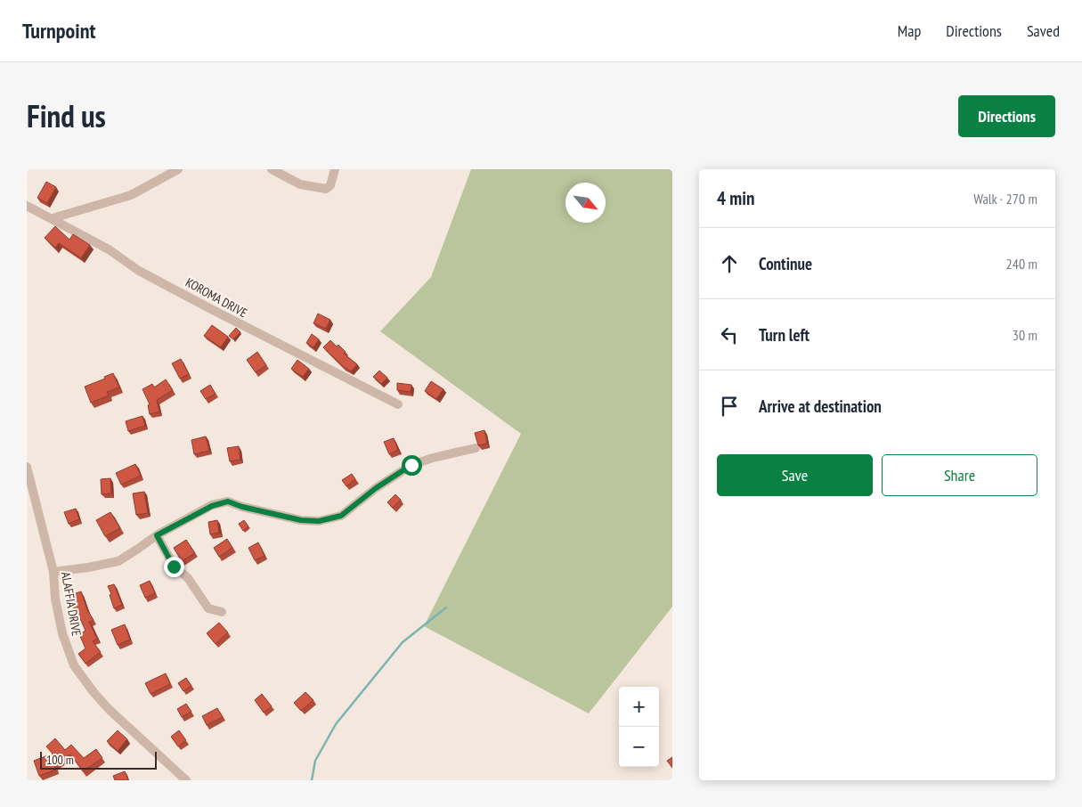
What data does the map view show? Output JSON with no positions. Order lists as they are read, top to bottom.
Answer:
{
  "streets": {
    "street": ["KOROMA DRIVE", "ALAFFIA DRIVE"]
  },
  "scale_bar": "100 m",
  "north": "bottom right",
  "page": {
    "header": "Turnpoint",
    "nav": ["Map", "Directions", "Saved"],
    "title": "Find us",
    "buttons": [
      "Directions",
      ["Save", "Share"]
    ],
    "heading": ["4 min", "Walk · 270 m"],
    "list": [
      ["Continue", "240 m"],
      ["Turn left", "30 m"],
      "Arrive at destination"
    ],
    "map_buttons": ["+", "−"],
    "scale": "100 m"
  }
}
